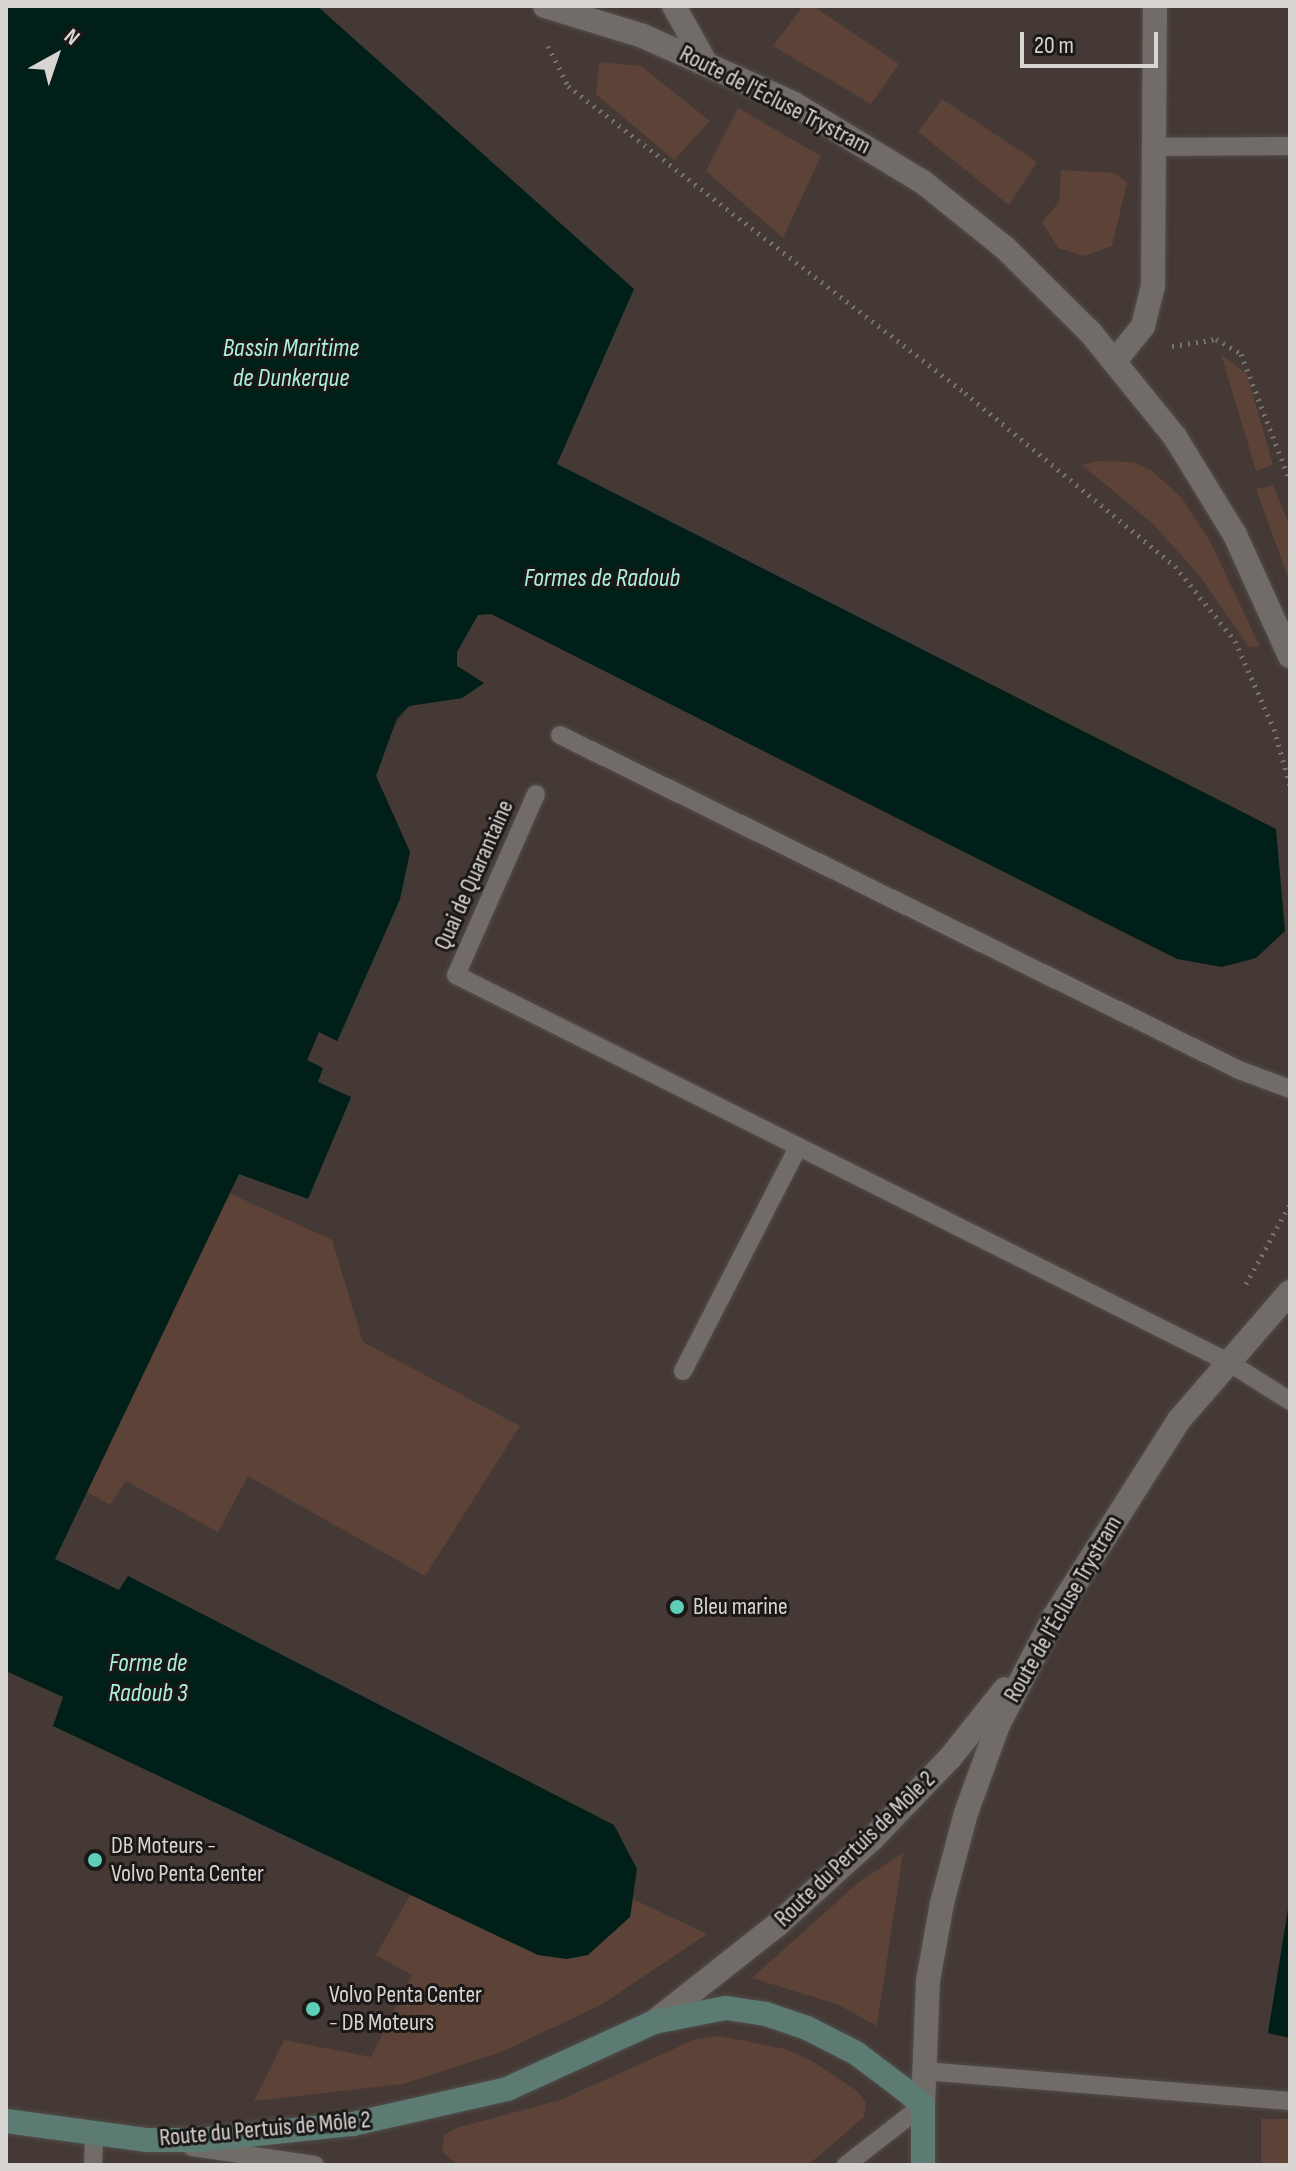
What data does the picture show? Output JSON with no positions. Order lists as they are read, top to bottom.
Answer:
{
  "streets": {
    "main road": ["Route de l'Écluse Trystram", "Route du Pertuis de Môle 2"],
    "lane": ["Quai de Quarantaine"]
  },
  "crossings": [
    ["Route de l'Écluse Trystram", "Route du Pertuis de Môle 2"]
  ],
  "water": ["Bassin Maritime de Dunkerque", "Formes de Radoub", "Forme de Radoub 3"],
  "places": ["Bleu marine", "DB Moteurs - Volvo Penta Center", "Volvo Penta Center - DB Moteurs"],
  "scale_bar": "20 m",
  "north": "top right"
}
